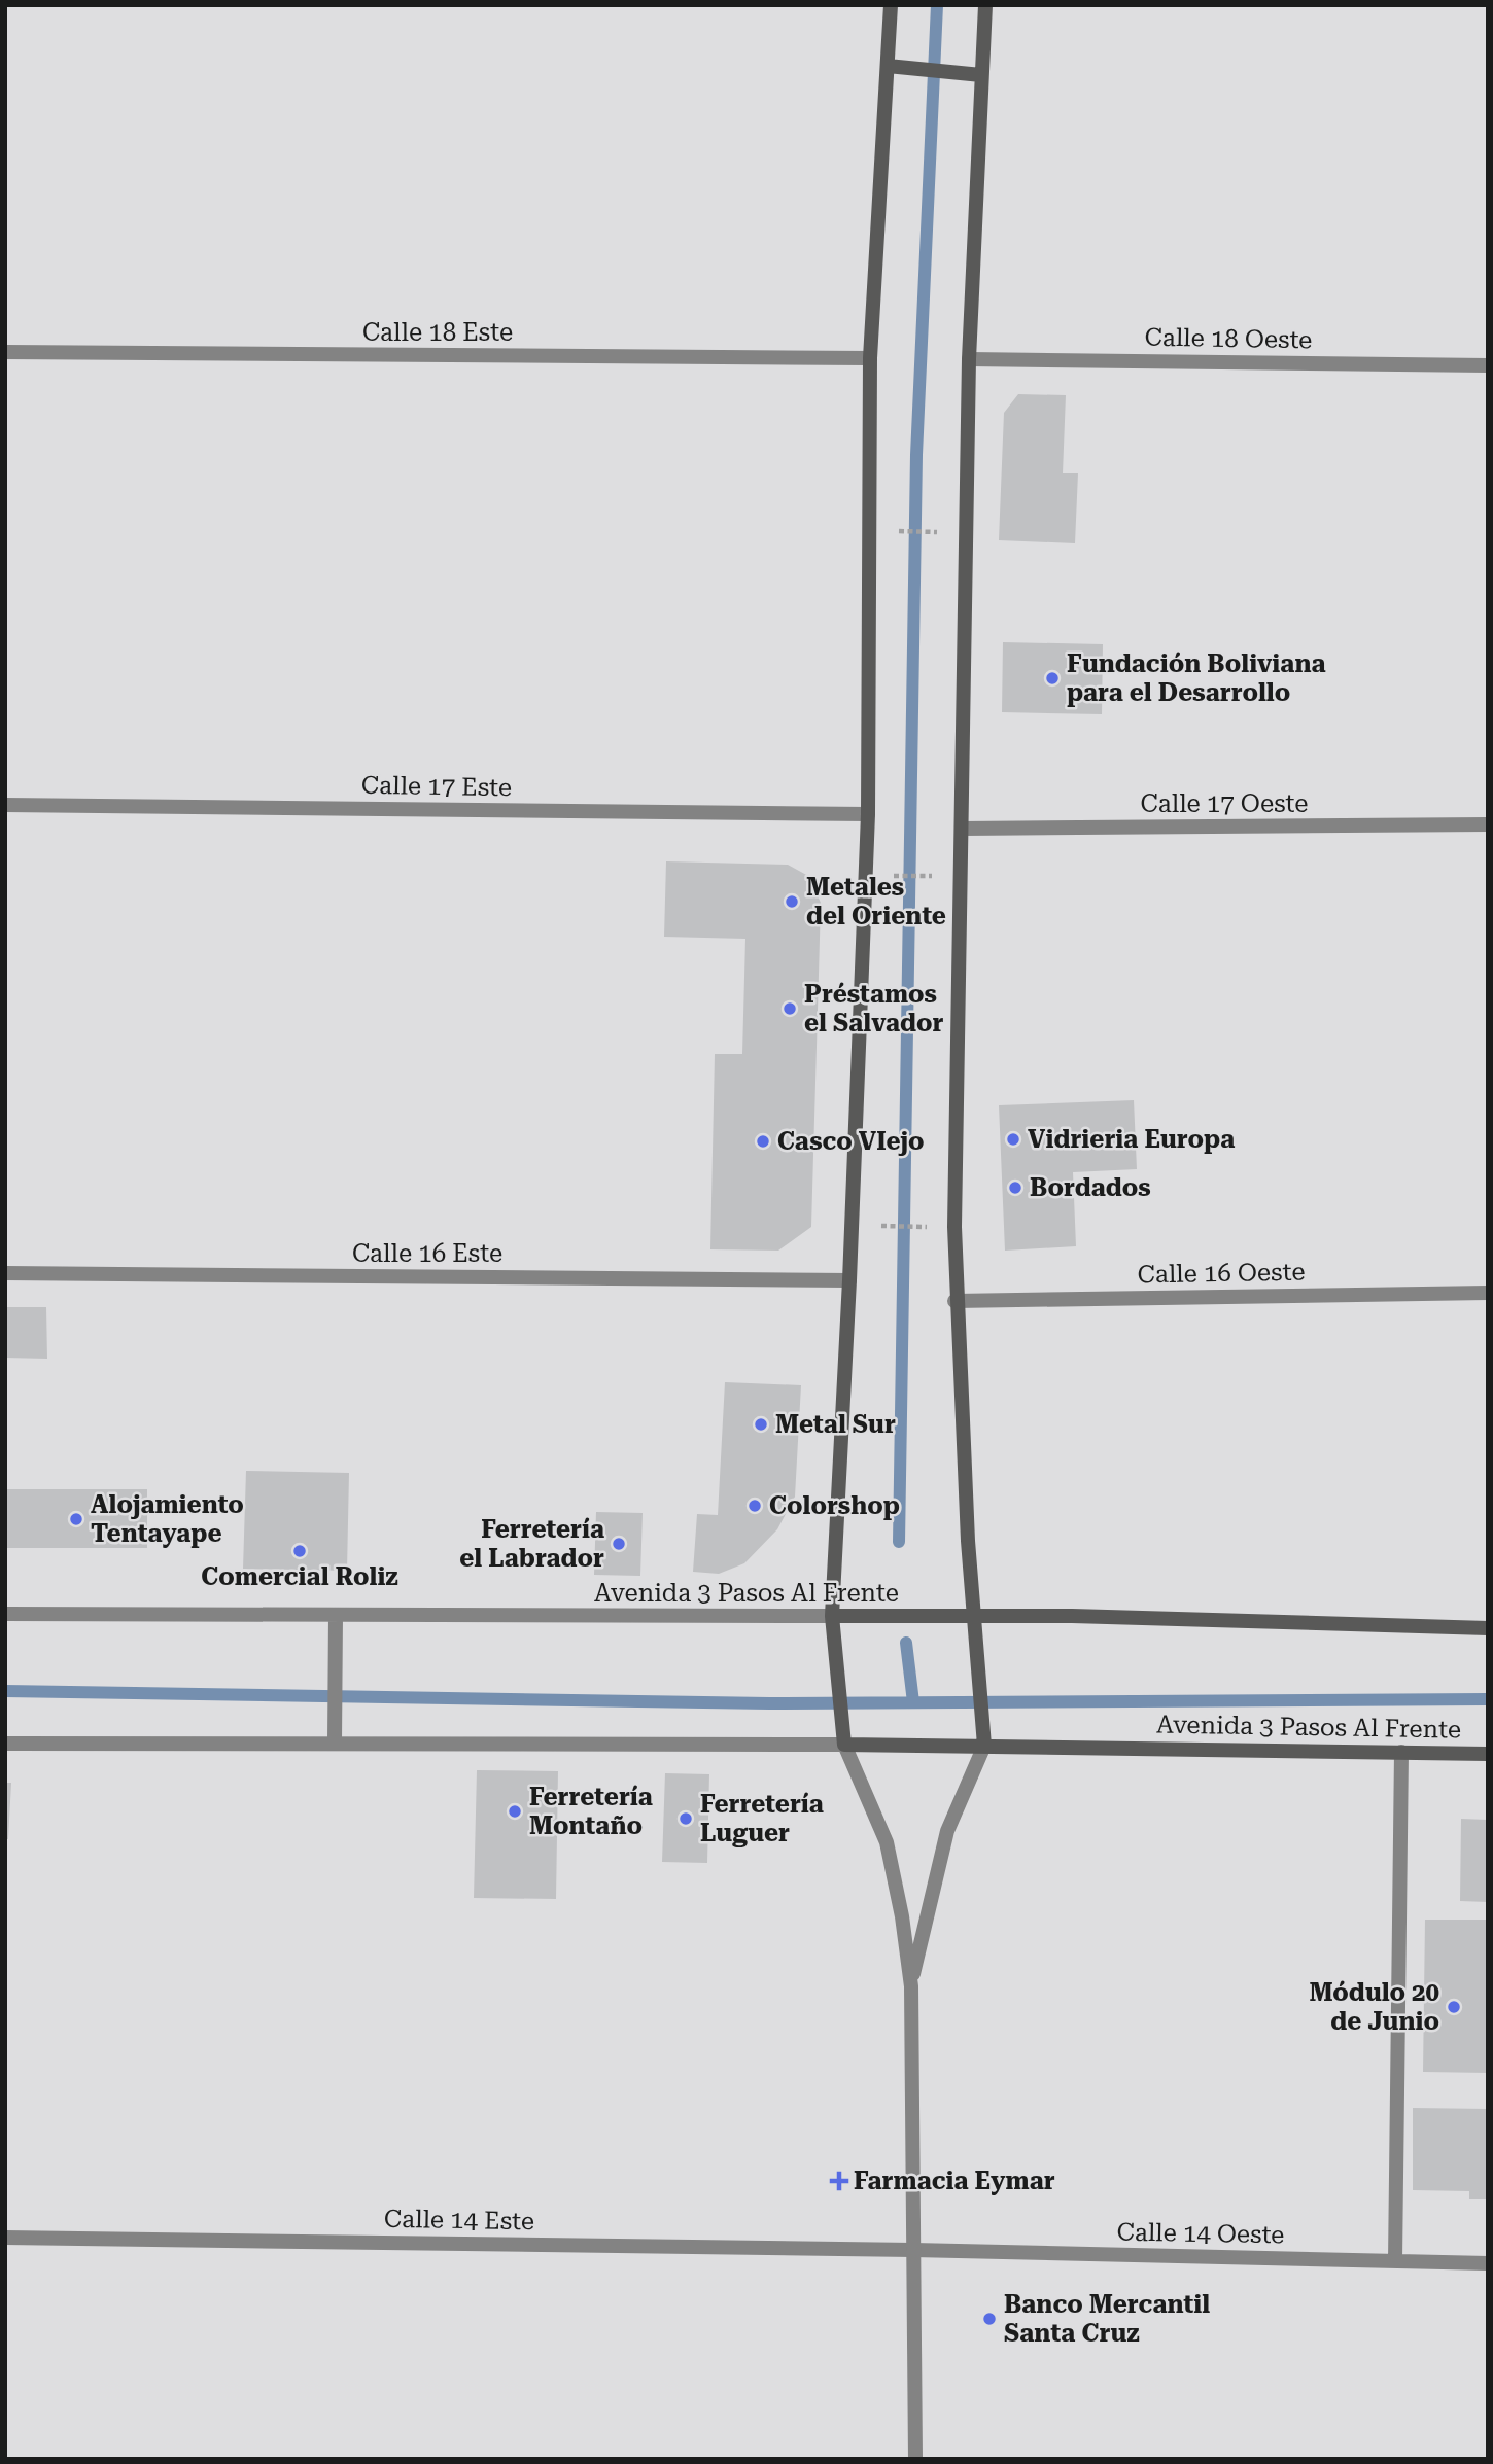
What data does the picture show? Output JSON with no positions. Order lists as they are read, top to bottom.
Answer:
{
  "streets": {
    "main road": ["Avenida 3 Pasos Al Frente"],
    "street": [
      "Calle 18 Este",
      "Calle 18 Oeste",
      "Calle 17 Este",
      "Calle 17 Oeste",
      "Calle 16 Este",
      "Calle 16 Oeste",
      "Calle 14 Este",
      "Calle 14 Oeste"
    ]
  },
  "crossings": [
    ["Calle 14 Este", "Calle 14 Oeste"]
  ],
  "places": {
    "other": [
      "Fundación Boliviana para el Desarrollo",
      "Metales del Oriente",
      "Préstamos el Salvador",
      "Vidrieria Europa",
      "Casco VIejo",
      "Bordados",
      "Metal Sur",
      "Colorshop",
      "Alojamiento Tentayape",
      "Ferretería el Labrador",
      "Comercial Roliz",
      "Ferretería Montaño",
      "Ferretería Luguer",
      "Módulo 20 de Junio",
      "Banco Mercantil Santa Cruz"
    ],
    "health": ["Farmacia Eymar"]
  }
}
